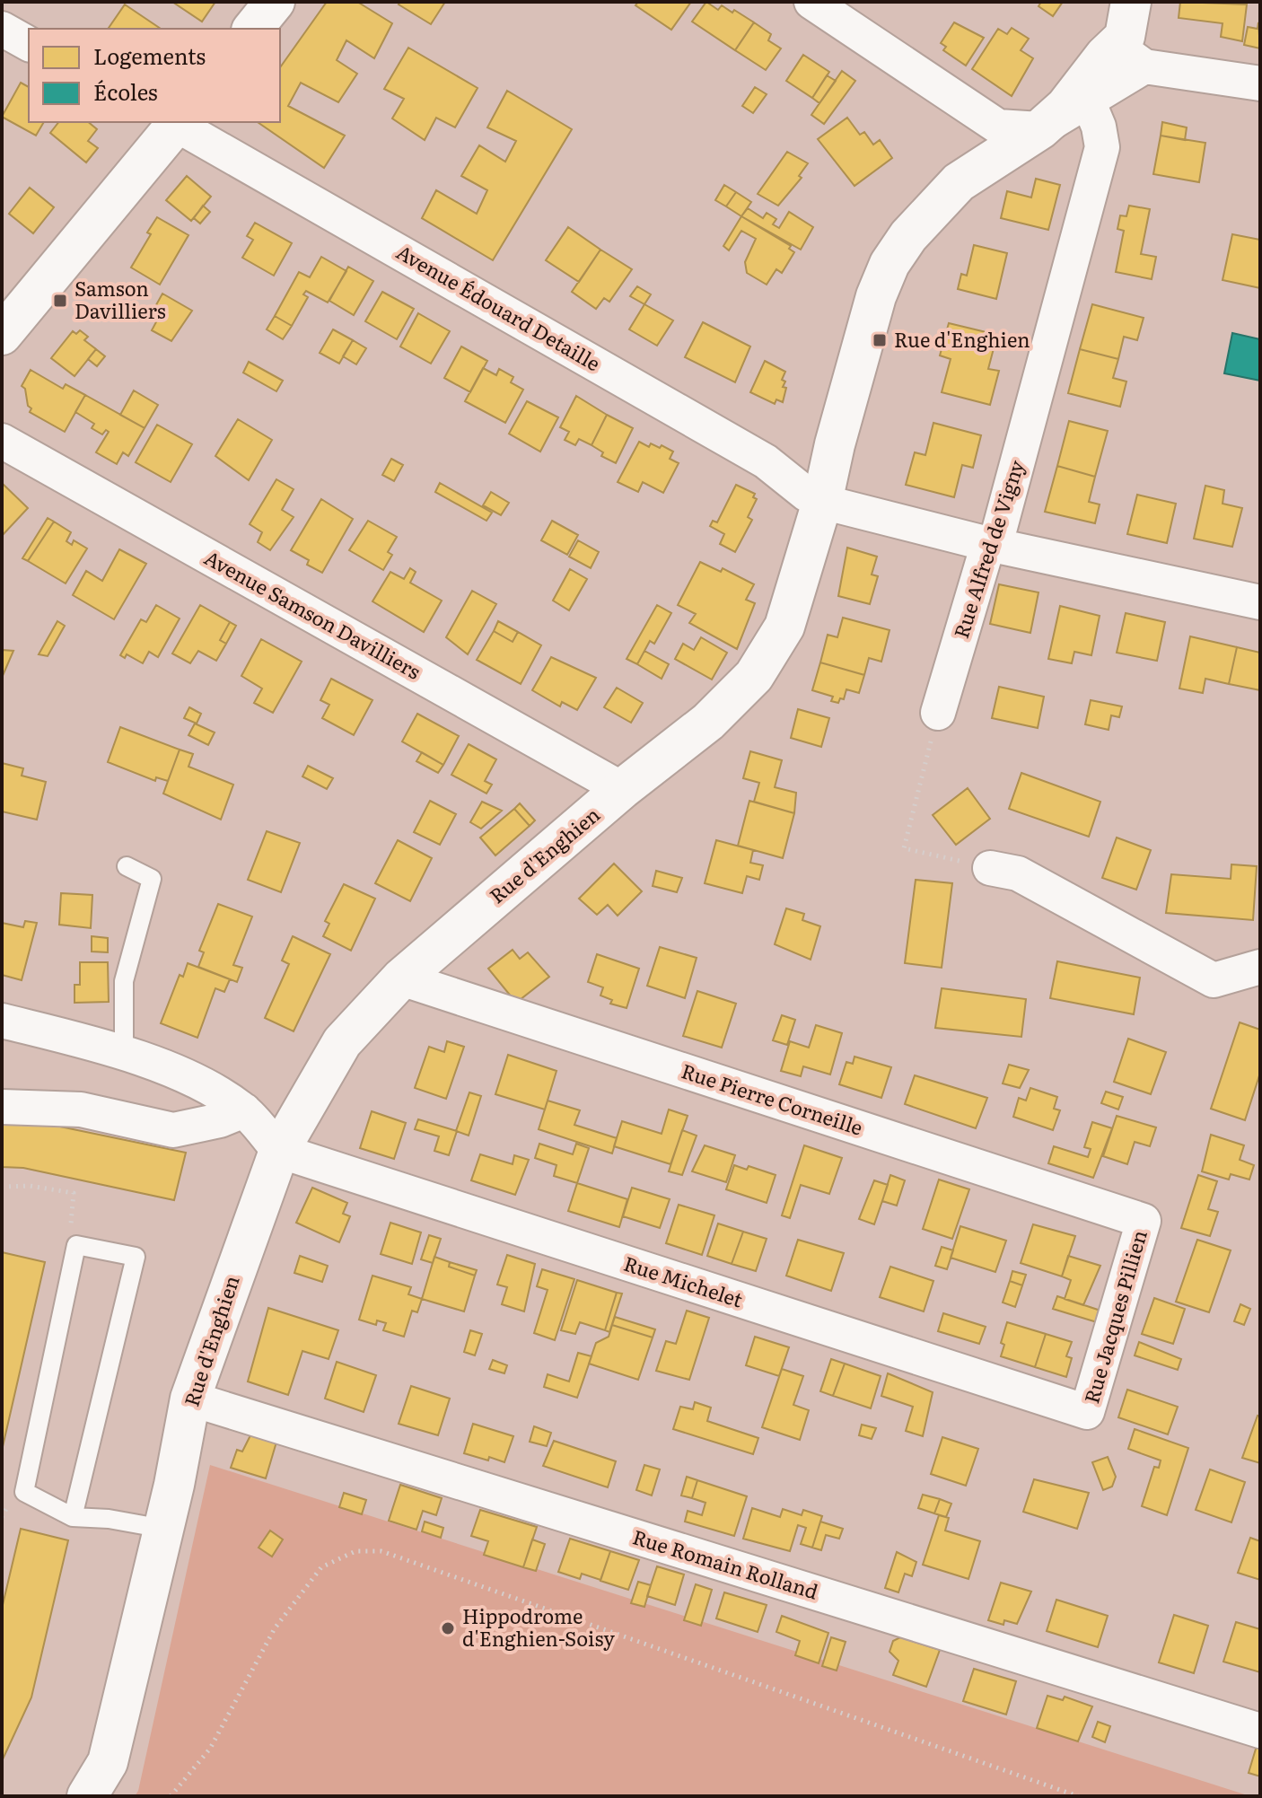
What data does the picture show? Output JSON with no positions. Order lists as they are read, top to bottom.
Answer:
{
  "streets": {
    "street": [
      "Avenue Édouard Detaille",
      "Rue Alfred de Vigny",
      "Avenue Samson Davilliers",
      "Rue d'Enghien",
      "Rue Pierre Corneille",
      "Rue Michelet",
      "Rue Jacques Pillien",
      "Rue Romain Rolland"
    ]
  },
  "crossings": [
    ["Avenue Édouard Detaille", "Rue Alfred de Vigny"],
    ["Avenue Édouard Detaille", "Rue d'Enghien"],
    ["Rue Alfred de Vigny", "Rue d'Enghien"],
    ["Avenue Samson Davilliers", "Rue d'Enghien"],
    ["Rue d'Enghien", "Rue Pierre Corneille"],
    ["Rue d'Enghien", "Rue Michelet"],
    ["Rue d'Enghien", "Rue Romain Rolland"],
    ["Rue Pierre Corneille", "Rue Jacques Pillien"],
    ["Rue Michelet", "Rue Jacques Pillien"]
  ],
  "places": {
    "transit": ["Samson Davilliers", "Rue d'Enghien"],
    "other": ["Hippodrome d'Enghien-Soisy"]
  },
  "legend": ["Logements", "Écoles"]
}
